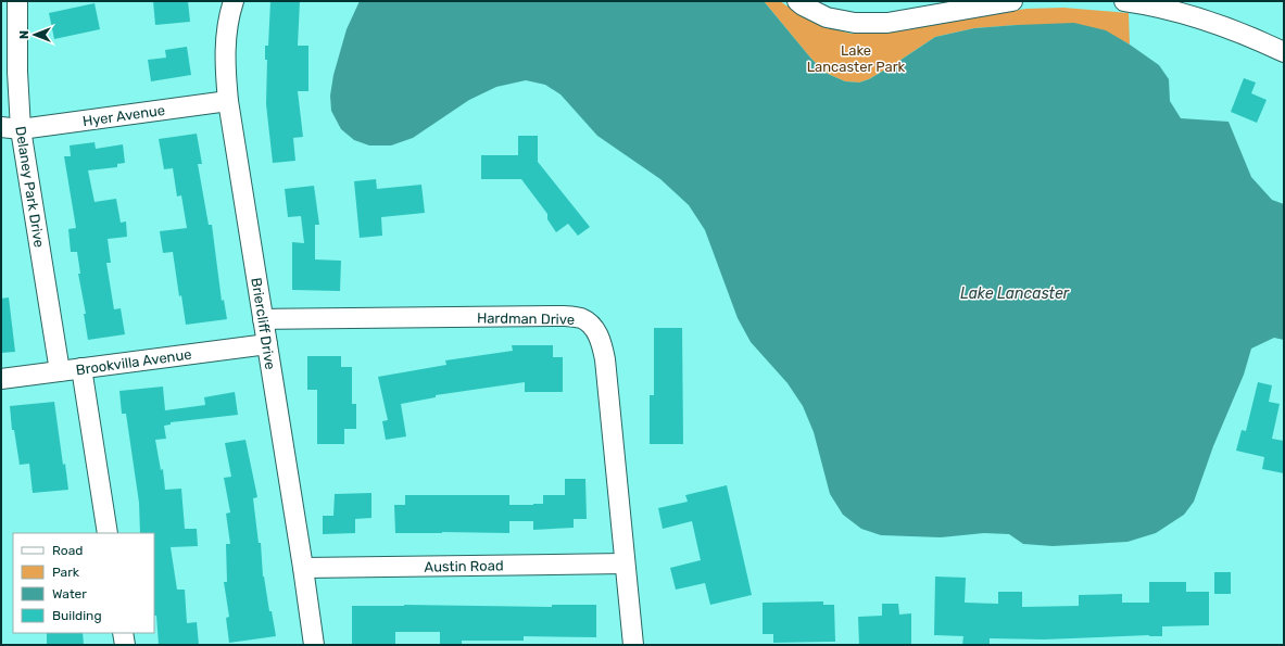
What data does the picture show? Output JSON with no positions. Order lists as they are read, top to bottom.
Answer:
{
  "streets": {
    "street": [
      "Hyer Avenue",
      "Delaney Park Drive",
      "Hardman Drive",
      "Briercliff Drive",
      "Brookvilla Avenue",
      "Austin Road"
    ]
  },
  "crossings": [
    ["Hyer Avenue", "Delaney Park Drive"],
    ["Hyer Avenue", "Briercliff Drive"],
    ["Delaney Park Drive", "Brookvilla Avenue"],
    ["Hardman Drive", "Briercliff Drive"],
    ["Hardman Drive", "Austin Road"],
    ["Briercliff Drive", "Brookvilla Avenue"],
    ["Briercliff Drive", "Austin Road"]
  ],
  "water": ["Lake Lancaster"],
  "parks": ["Lake Lancaster Park"],
  "legend": [
    "Road",
    "Park",
    "Water",
    "Building"
  ],
  "north": "left"
}
